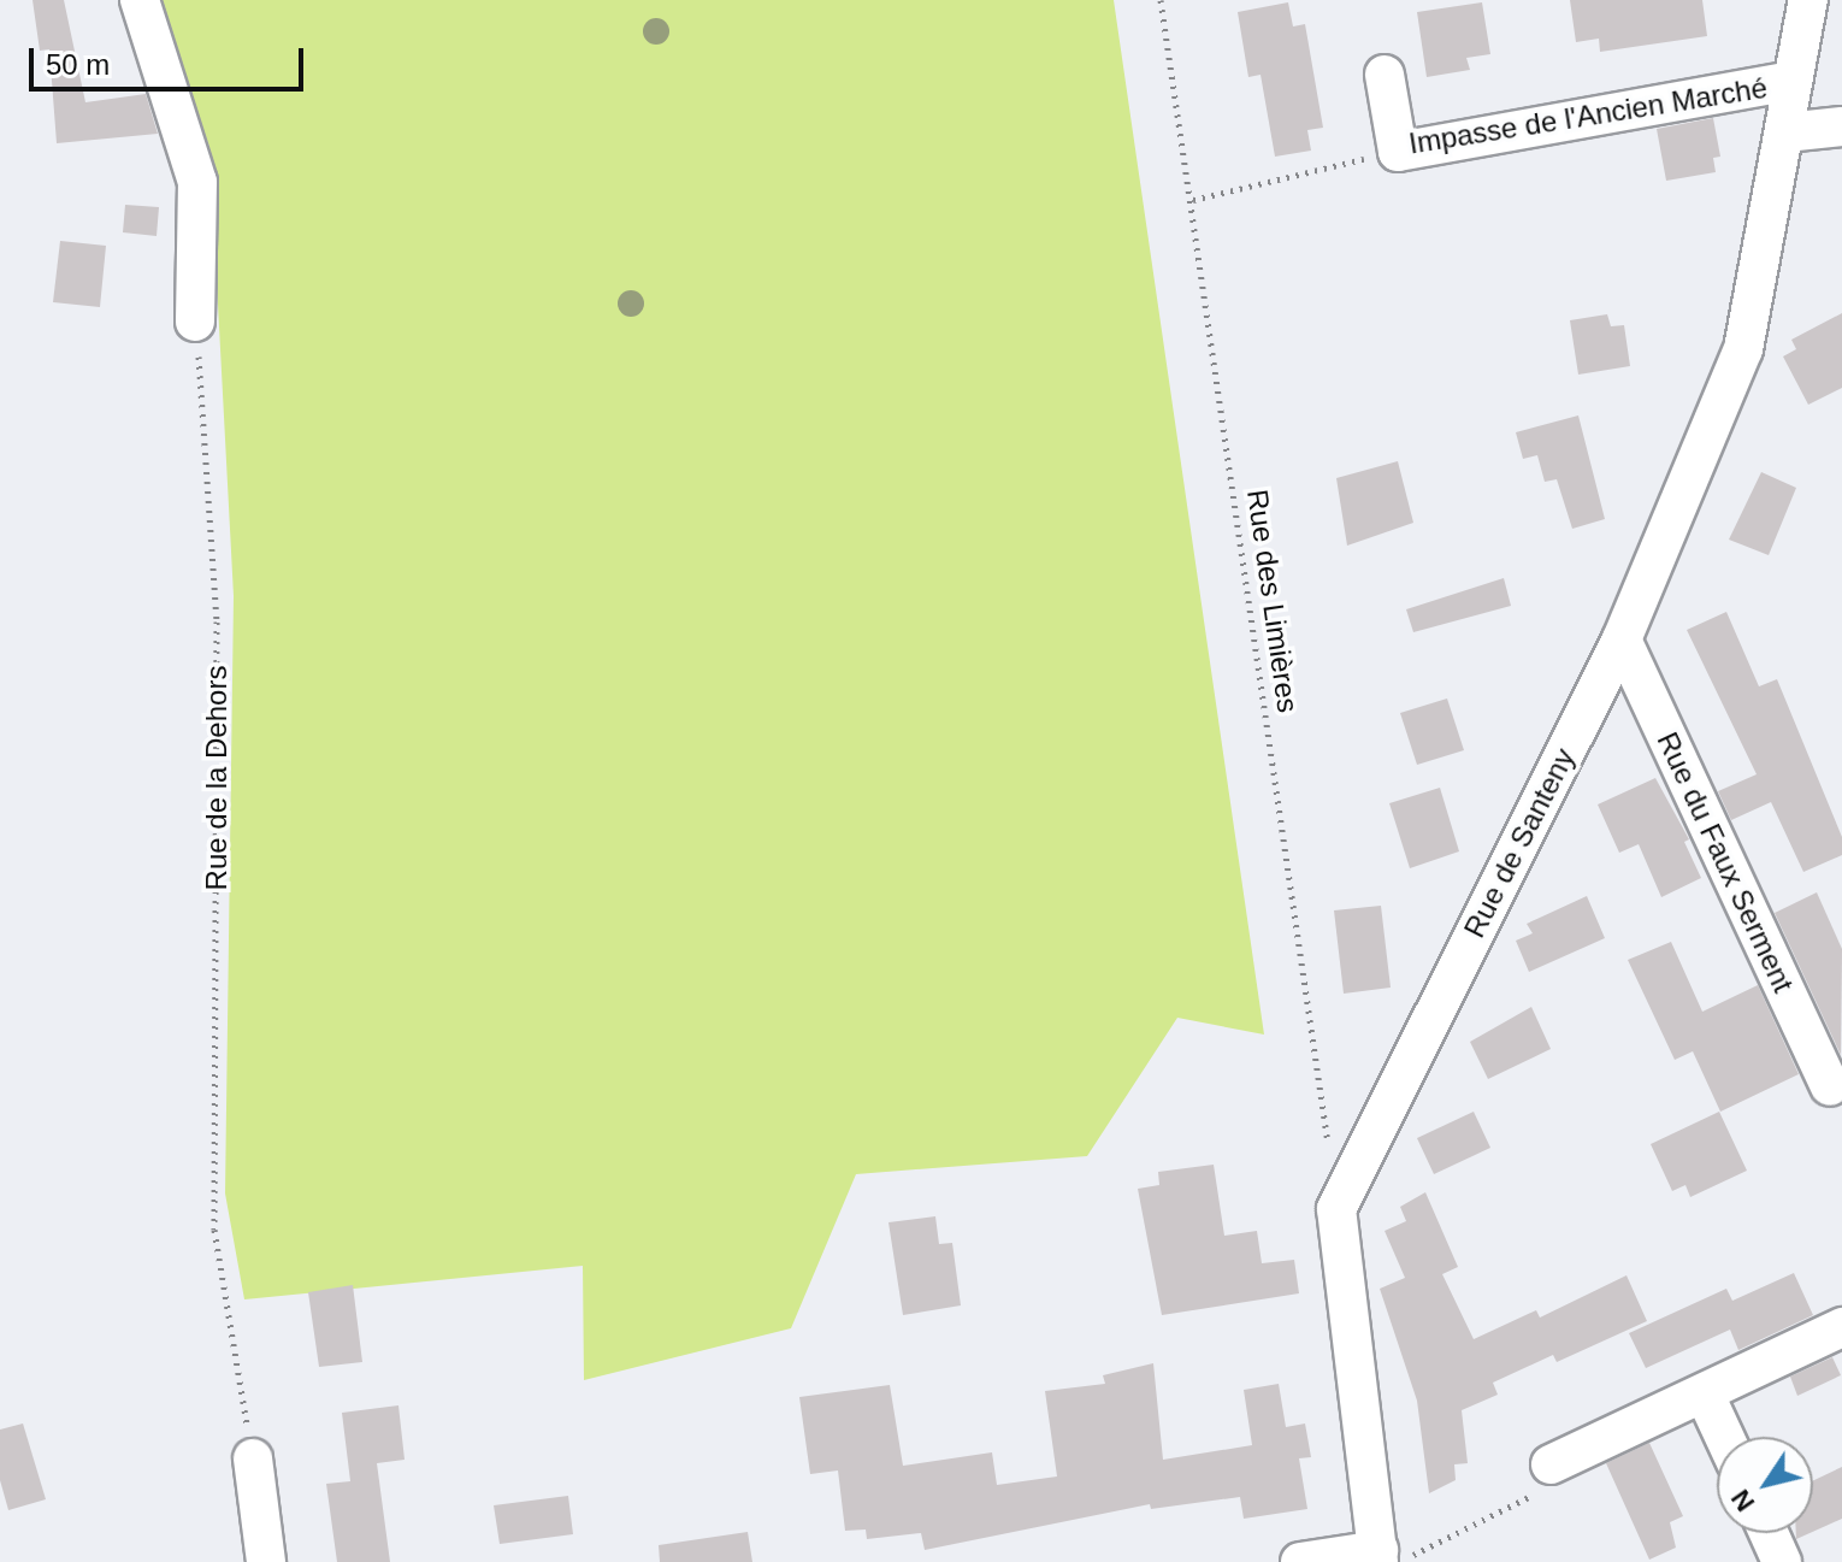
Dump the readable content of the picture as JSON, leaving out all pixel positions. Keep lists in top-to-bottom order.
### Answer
{
  "streets": {
    "street": ["Impasse de l'Ancien Marché", "Rue de Santeny", "Rue du Faux Serment"],
    "path": ["Rue des Limières", "Rue de la Dehors"]
  },
  "crossings": [
    ["Impasse de l'Ancien Marché", "Rue de Santeny"],
    ["Rue de Santeny", "Rue du Faux Serment"]
  ],
  "scale_bar": "50 m",
  "north": "bottom left"
}
